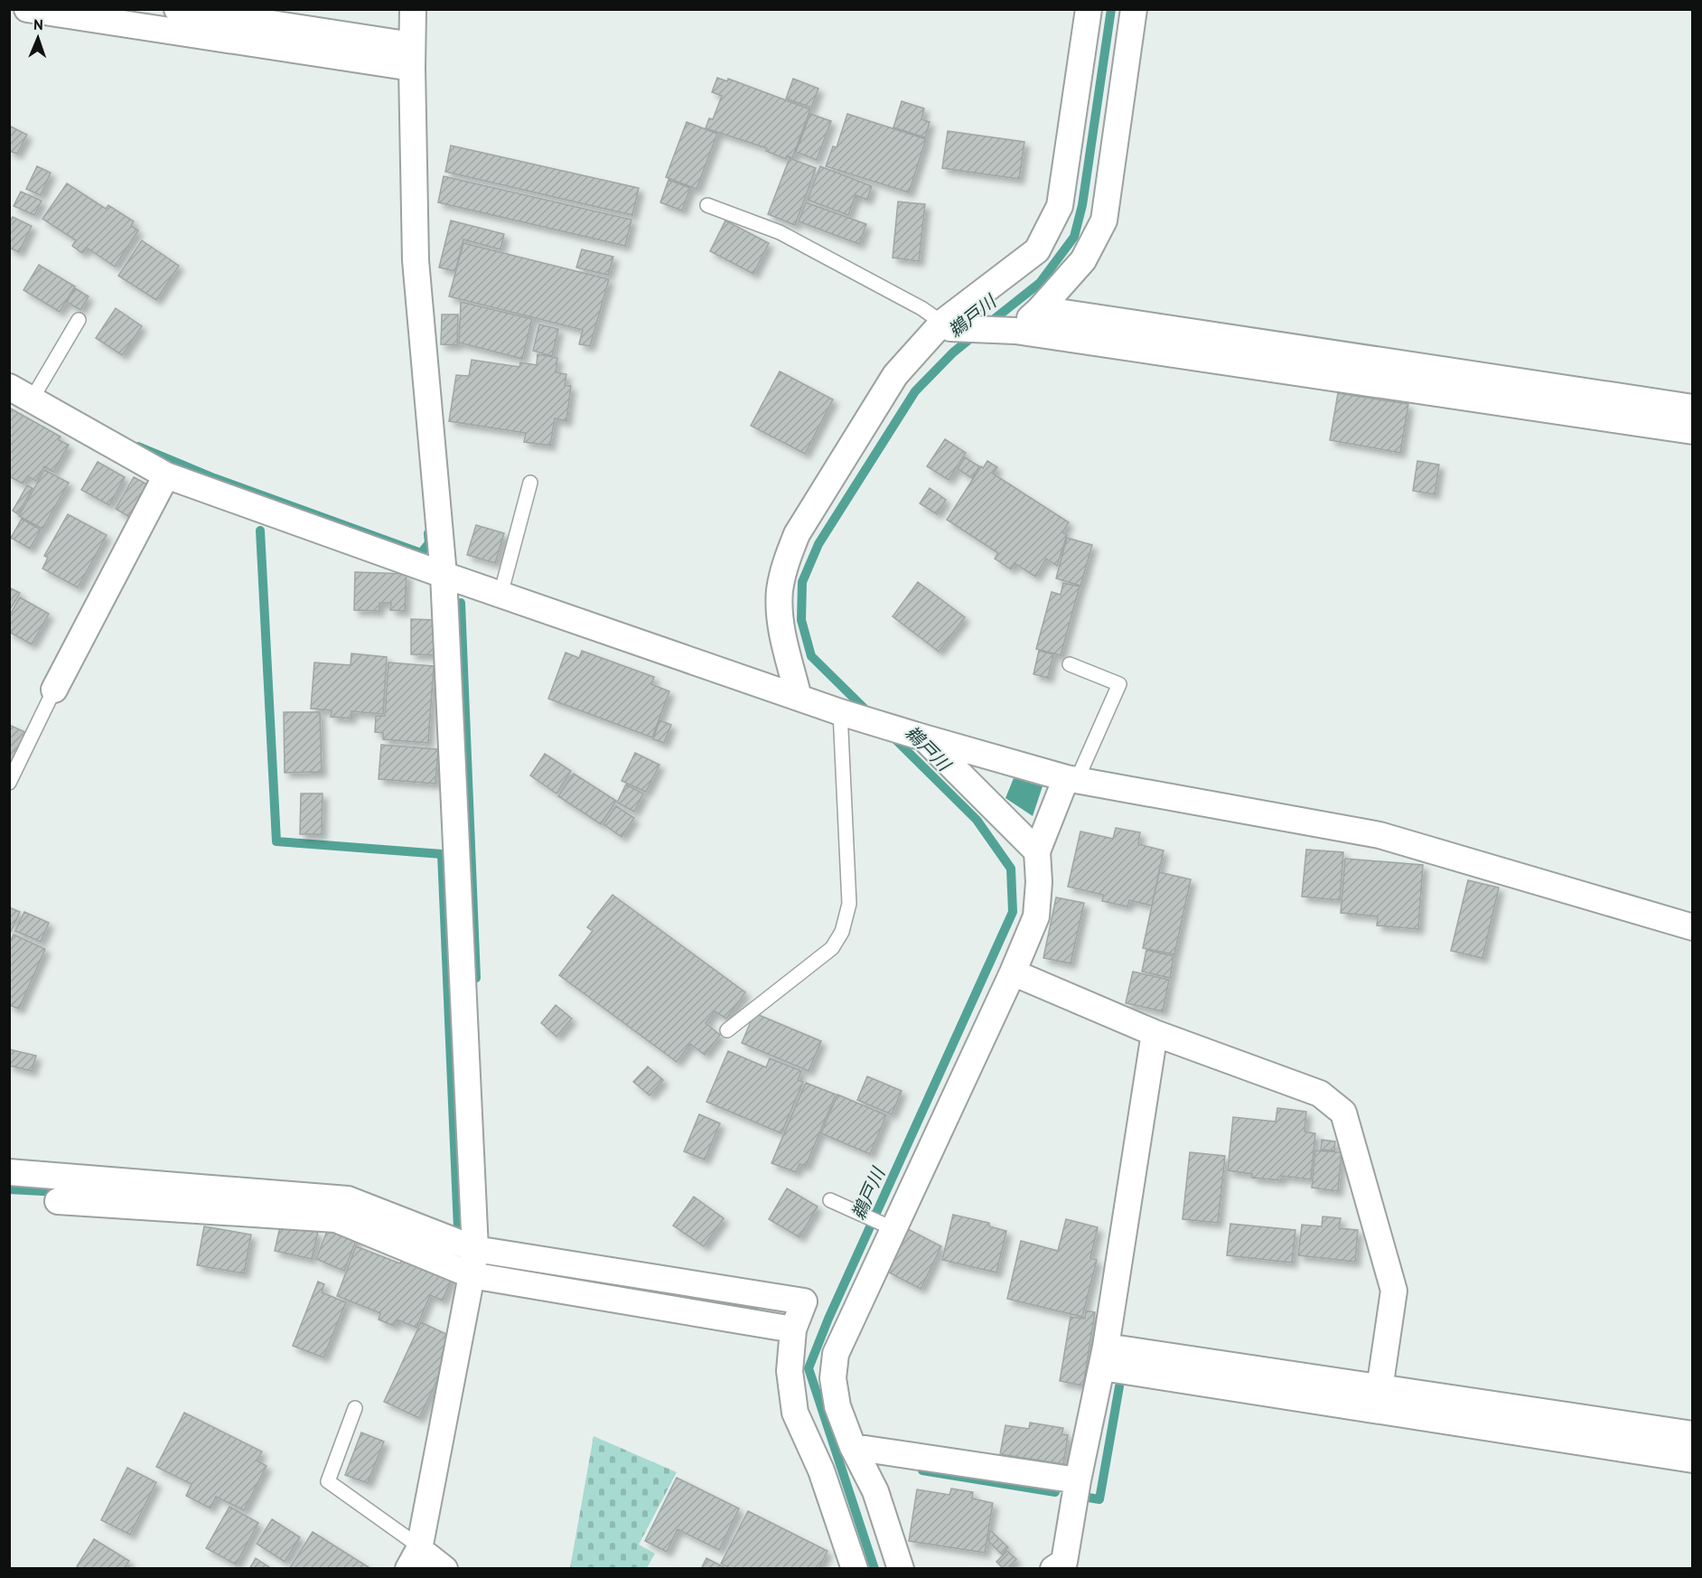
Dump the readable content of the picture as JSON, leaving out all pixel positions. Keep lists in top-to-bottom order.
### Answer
{
  "water": ["鵜戸川"],
  "north": "top"
}
